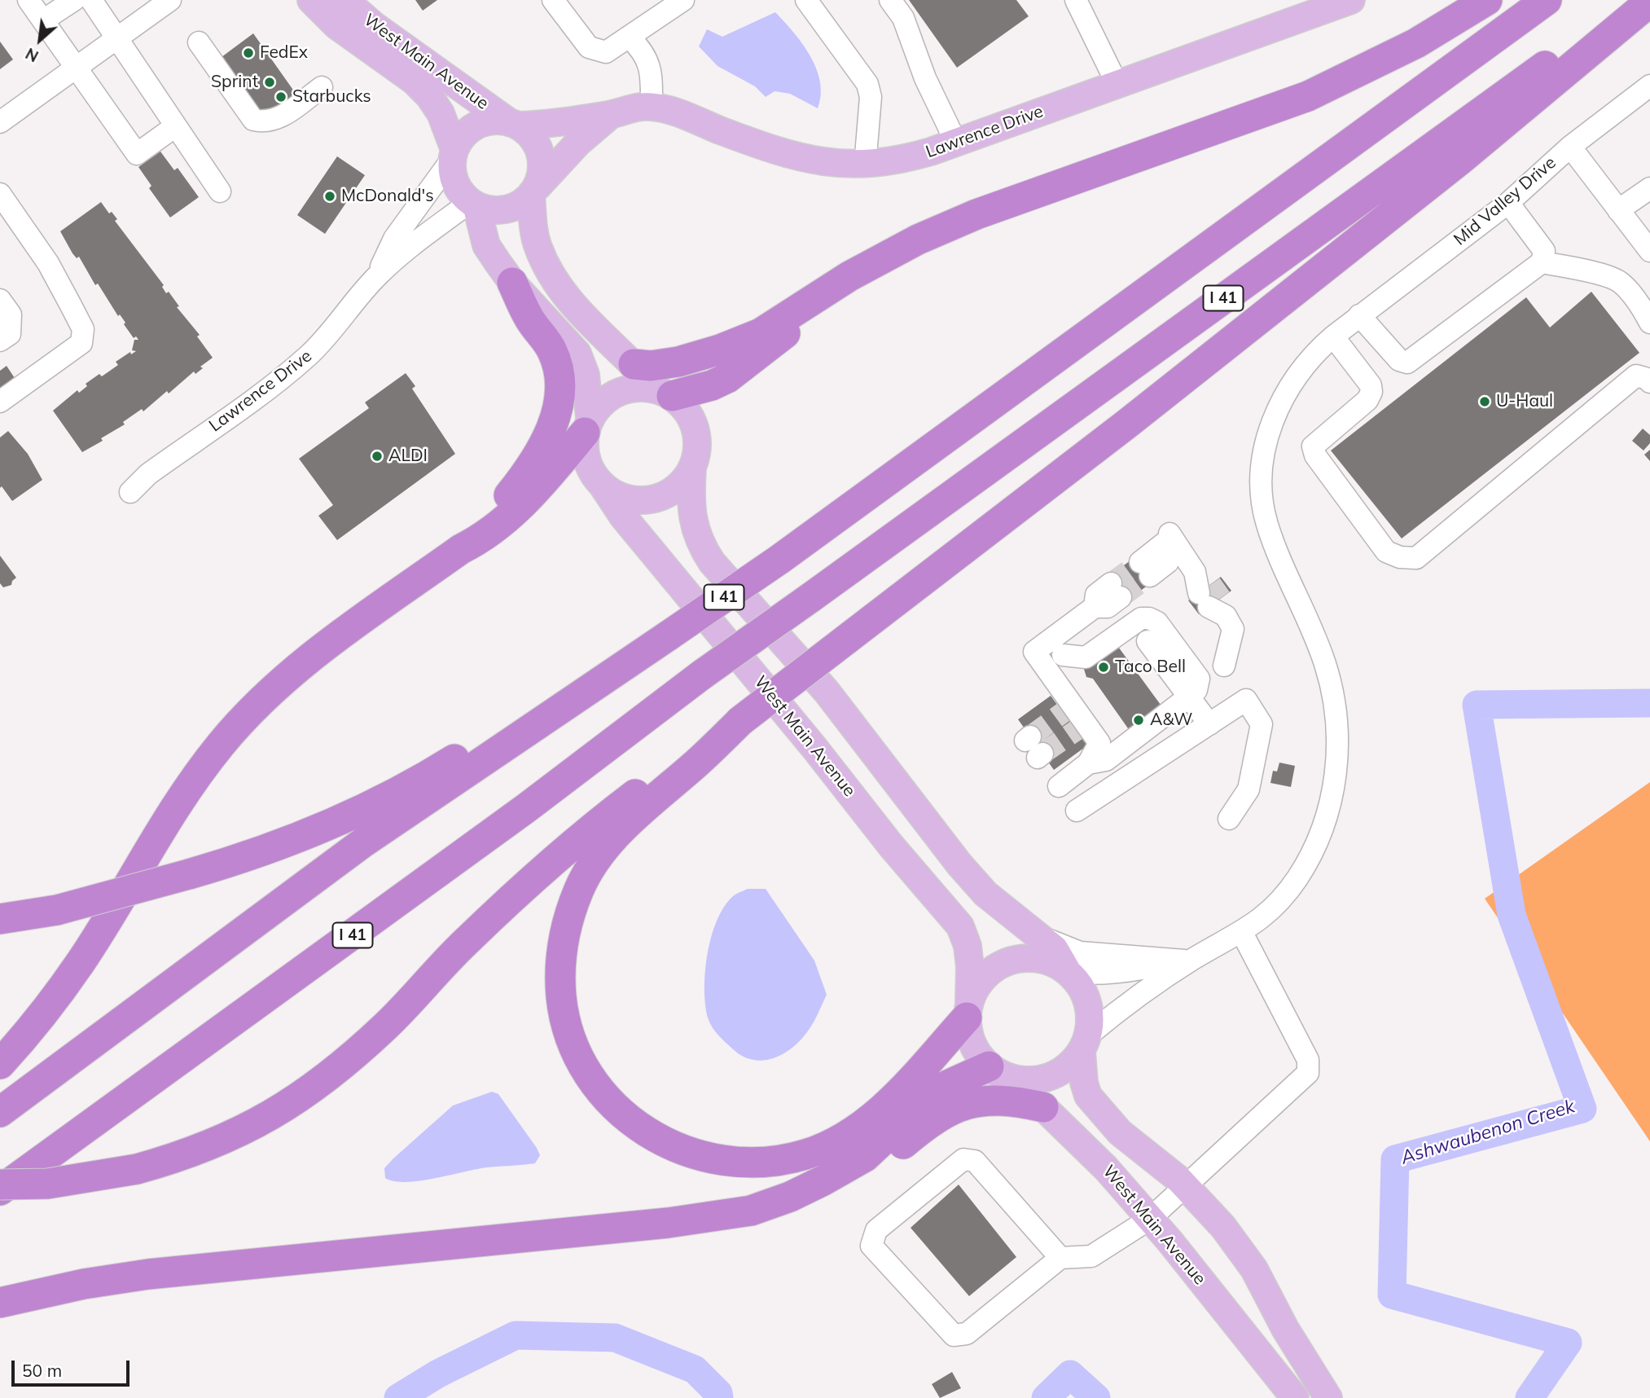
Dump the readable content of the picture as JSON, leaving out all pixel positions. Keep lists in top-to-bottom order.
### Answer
{
  "streets": {
    "highway": ["I 41"],
    "main road": ["West Main Avenue", "Lawrence Drive"],
    "street": ["Mid Valley Drive"]
  },
  "crossings": [
    ["West Main Avenue", "Lawrence Drive"]
  ],
  "water": ["Ashwaubenon Creek"],
  "places": [
    "FedEx",
    "Sprint",
    "Starbucks",
    "McDonald's",
    "U-Haul",
    "ALDI",
    "Taco Bell",
    "A&W"
  ],
  "scale_bar": "50 m",
  "north": "bottom left"
}
